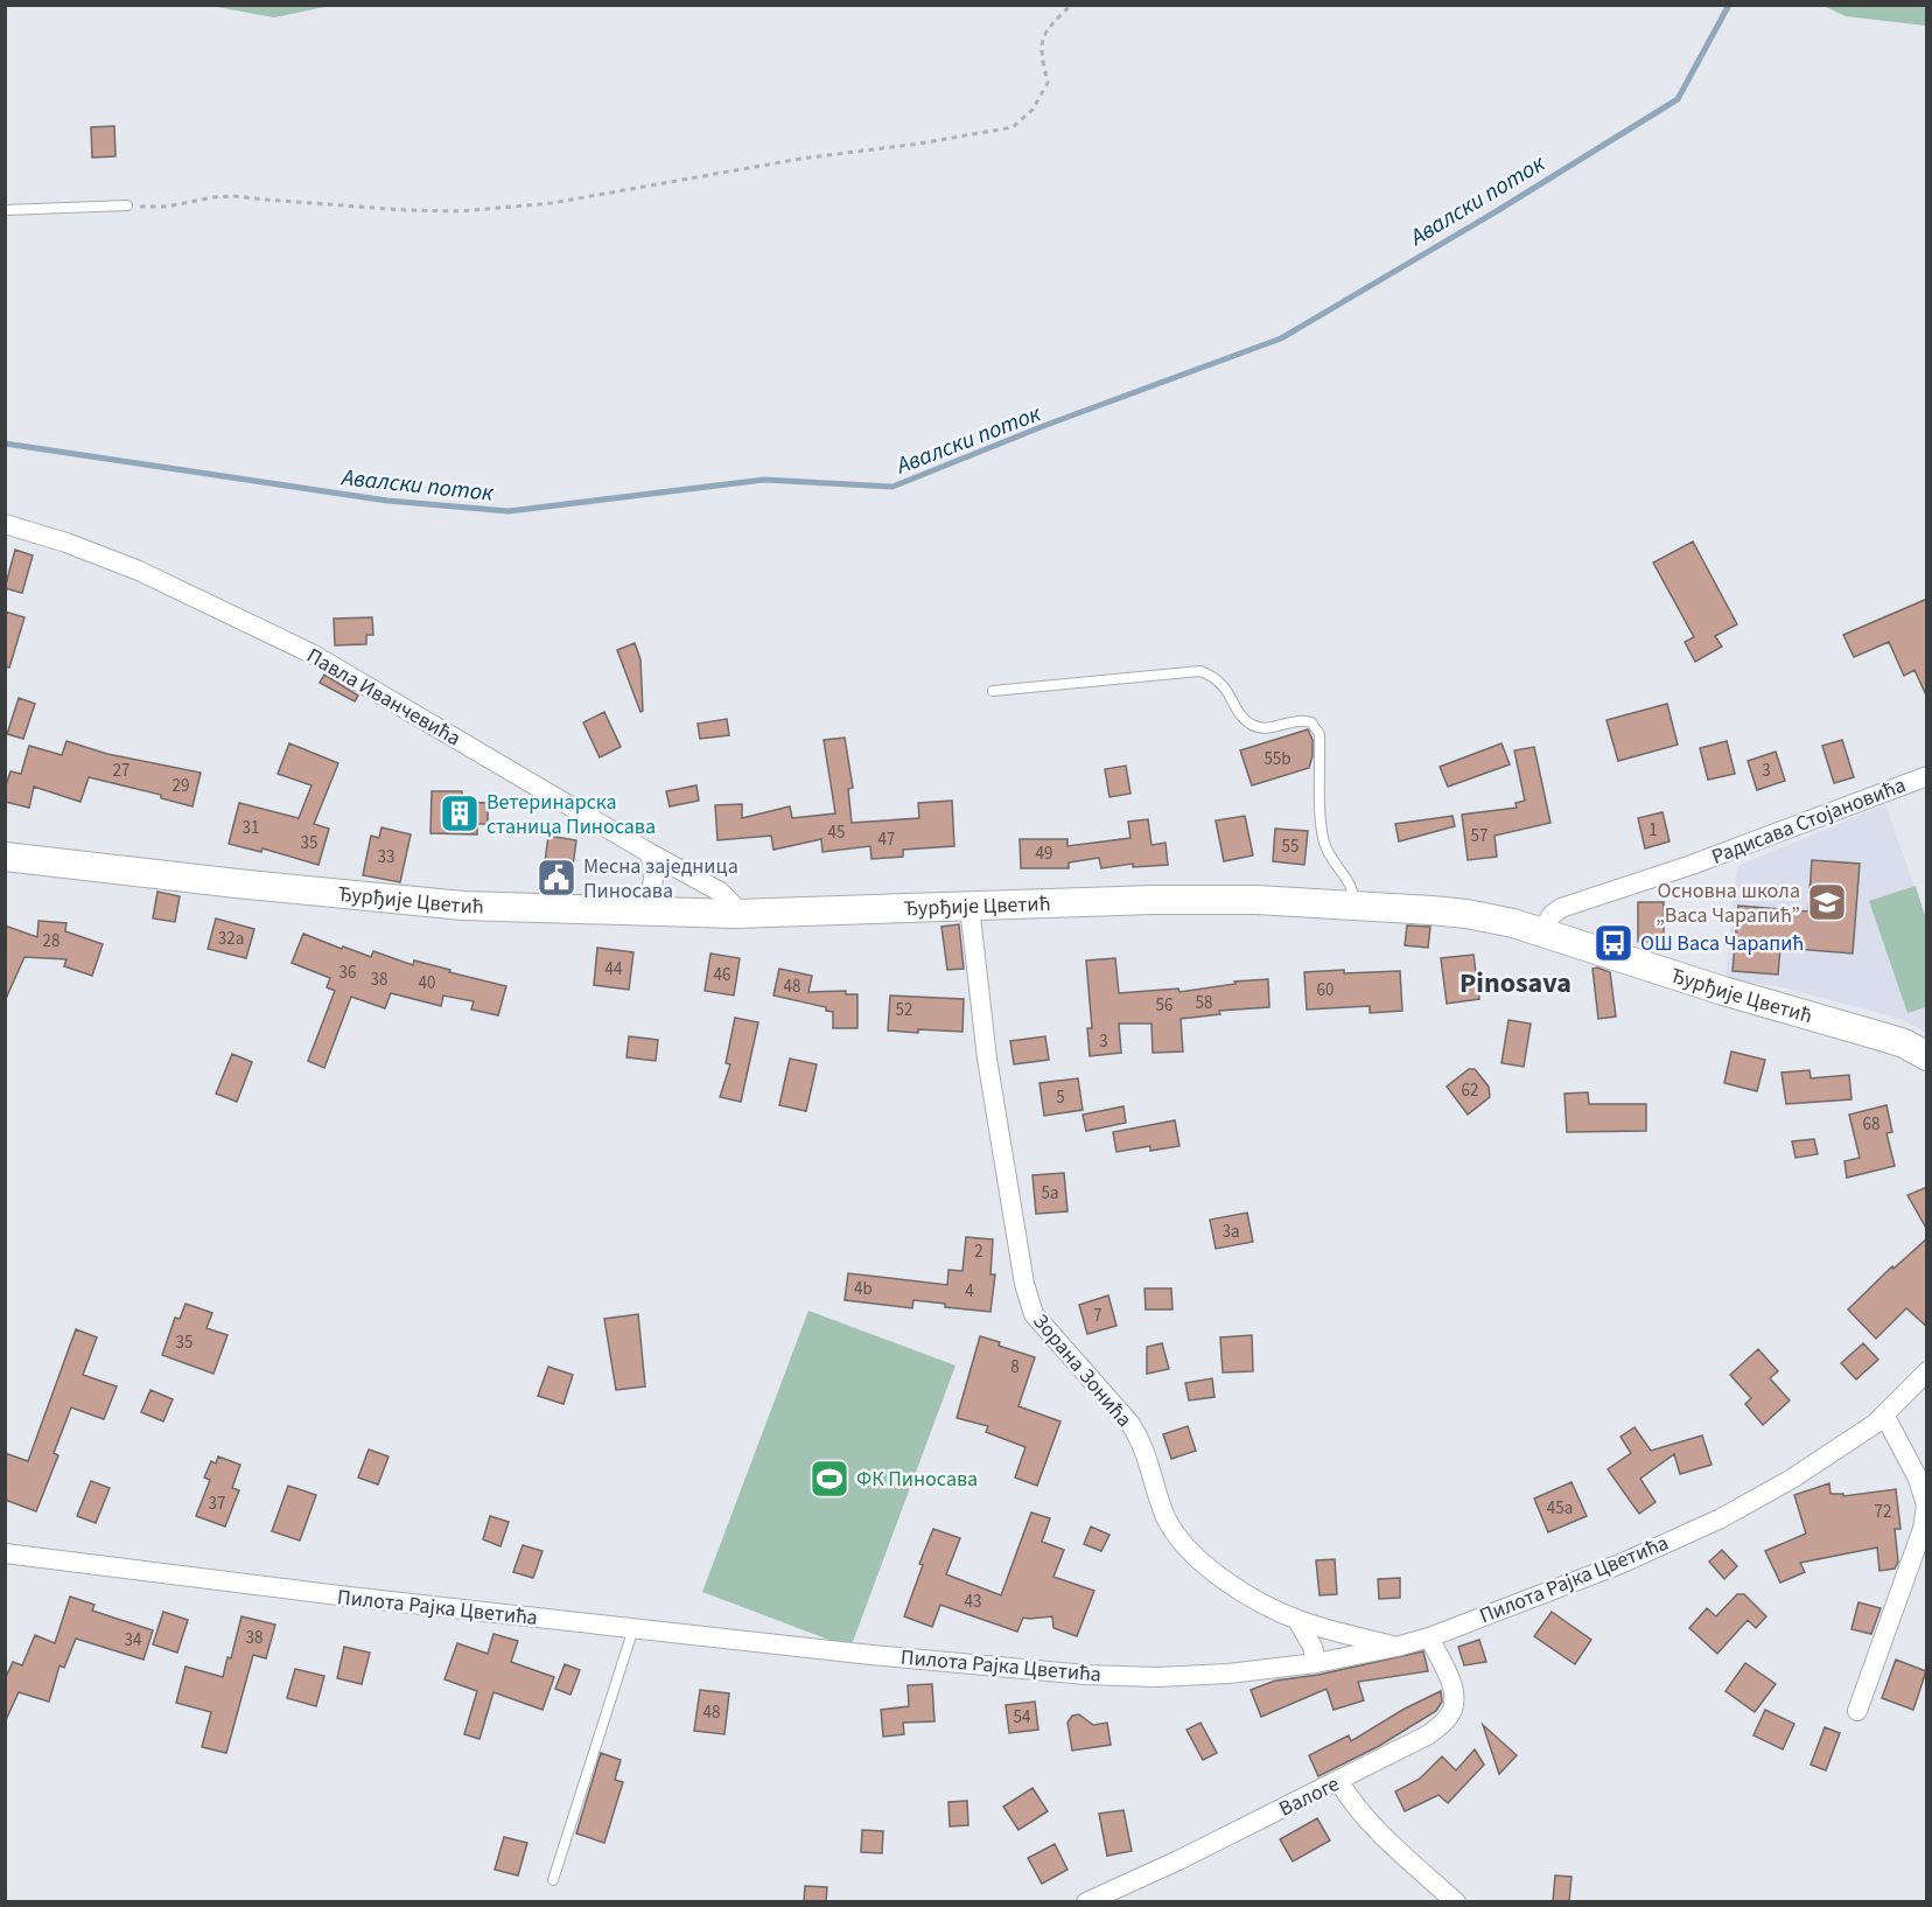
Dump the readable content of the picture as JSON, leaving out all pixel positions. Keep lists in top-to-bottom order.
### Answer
{
  "streets": {
    "street": [
      "Павла Иванчевића",
      "Радисава Стојановића",
      "Ђурђије Цветић",
      "Зорана Зонића",
      "Пилота Рајка Цветића",
      "Валоге"
    ]
  },
  "crossings": [
    ["Павла Иванчевића", "Ђурђије Цветић"],
    ["Радисава Стојановића", "Ђурђије Цветић"],
    ["Ђурђије Цветић", "Зорана Зонића"],
    ["Зорана Зонића", "Пилота Рајка Цветића"],
    ["Пилота Рајка Цветића", "Валоге"]
  ],
  "districts": ["Pinosava"],
  "water": ["Авалски поток"],
  "places": {
    "building": ["Ветеринарска станица Пиносава"],
    "public building": ["Месна заједница Пиносава"],
    "school or university": ["Основна школа „Васа Чарапић”"],
    "bus stop": ["ОШ Васа Чарапић"],
    "sports": ["ФК Пиносава"]
  },
  "house_numbers": [
    "55b",
    "27",
    "3",
    "29",
    "31",
    "1",
    "45",
    "57",
    "47",
    "35",
    "55",
    "49",
    "33",
    "32a",
    "28",
    "44",
    "36",
    "46",
    "38",
    "40",
    "48",
    "60",
    "58",
    "56",
    "52",
    "3",
    "62",
    "5",
    "68",
    "5a",
    "3a",
    "2",
    "4b",
    "4",
    "7",
    "35",
    "8",
    "37",
    "45a",
    "72",
    "43",
    "38",
    "34",
    "48",
    "54"
  ]
}
